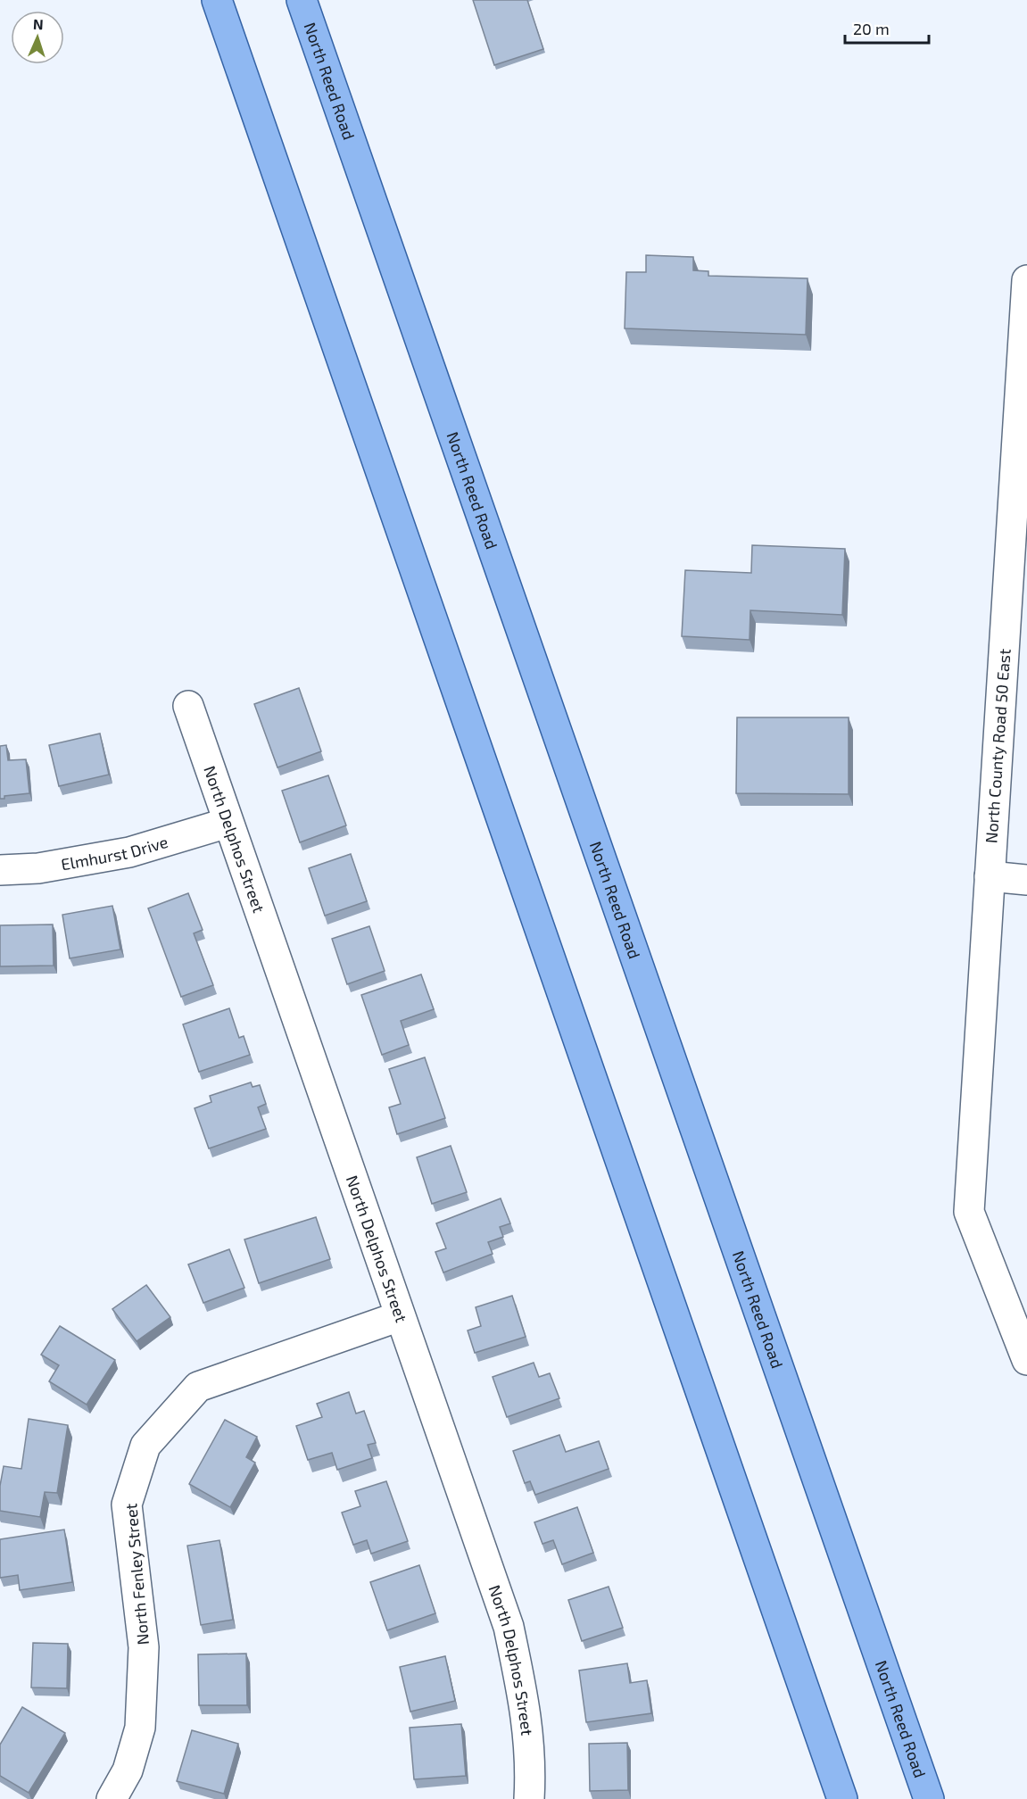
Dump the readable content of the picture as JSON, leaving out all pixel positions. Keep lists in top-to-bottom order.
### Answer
{
  "streets": {
    "main road": ["North Reed Road"],
    "street": [
      "North County Road 50 East",
      "North Delphos Street",
      "Elmhurst Drive",
      "North Fenley Street"
    ]
  },
  "crossings": [
    ["North Delphos Street", "Elmhurst Drive"],
    ["North Delphos Street", "North Fenley Street"]
  ],
  "scale_bar": "20 m",
  "north": "top"
}
